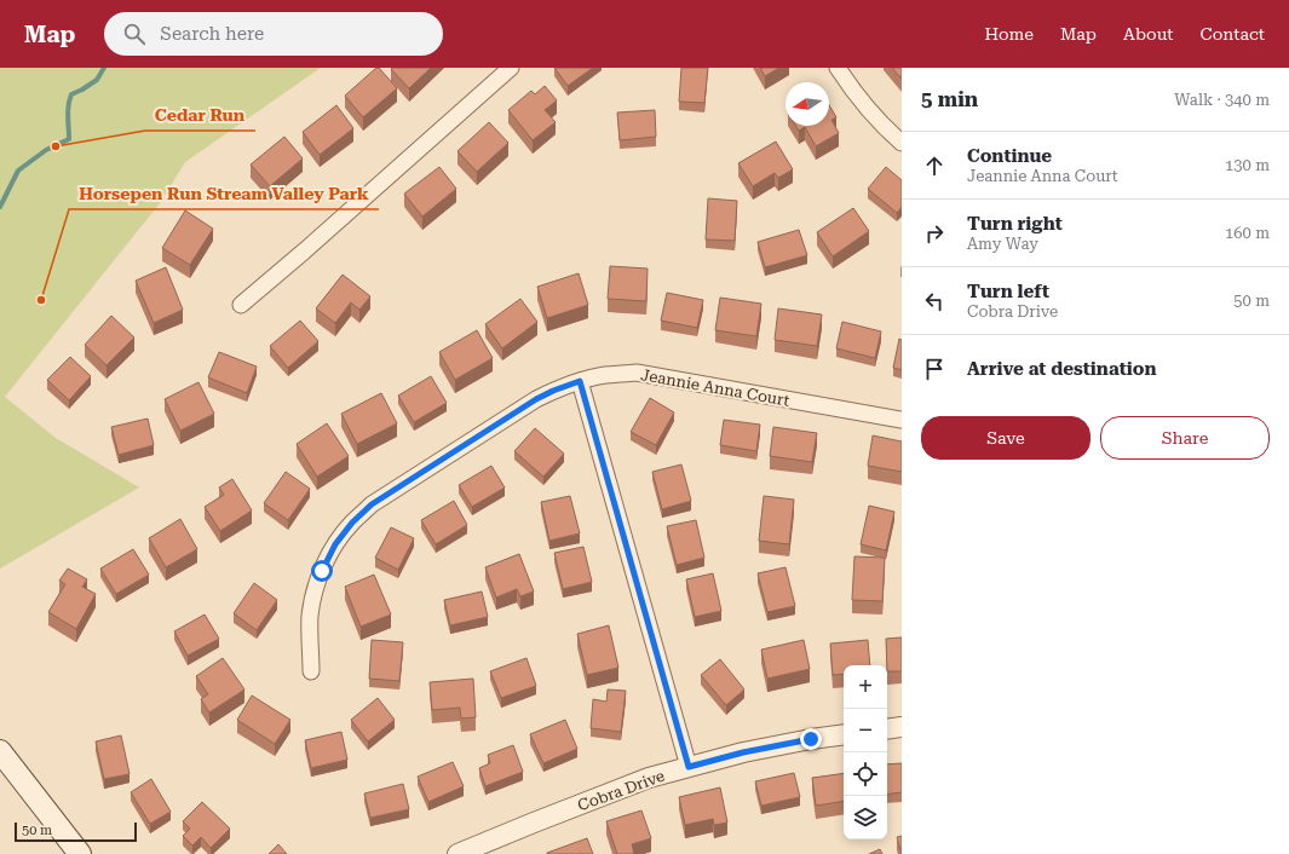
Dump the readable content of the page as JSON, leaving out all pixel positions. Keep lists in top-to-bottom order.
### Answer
{
  "streets": {
    "street": ["Jeannie Anna Court", "Cobra Drive"]
  },
  "places": ["Cedar Run", "Horsepen Run Stream Valley Park"],
  "scale_bar": "50 m",
  "north": "left",
  "page": {
    "header": "Map",
    "search": "Search here",
    "nav": [
      "Home",
      "Map",
      "About",
      "Contact"
    ],
    "heading": ["5 min", "Walk · 340 m"],
    "list": [
      ["Continue", "Jeannie Anna Court", "130 m"],
      ["Turn right", "Amy Way", "160 m"],
      ["Turn left", "Cobra Drive", "50 m"],
      "Arrive at destination"
    ],
    "buttons": ["Save", "Share"],
    "map_buttons": ["+", "−"],
    "scale": "50 m"
  }
}
